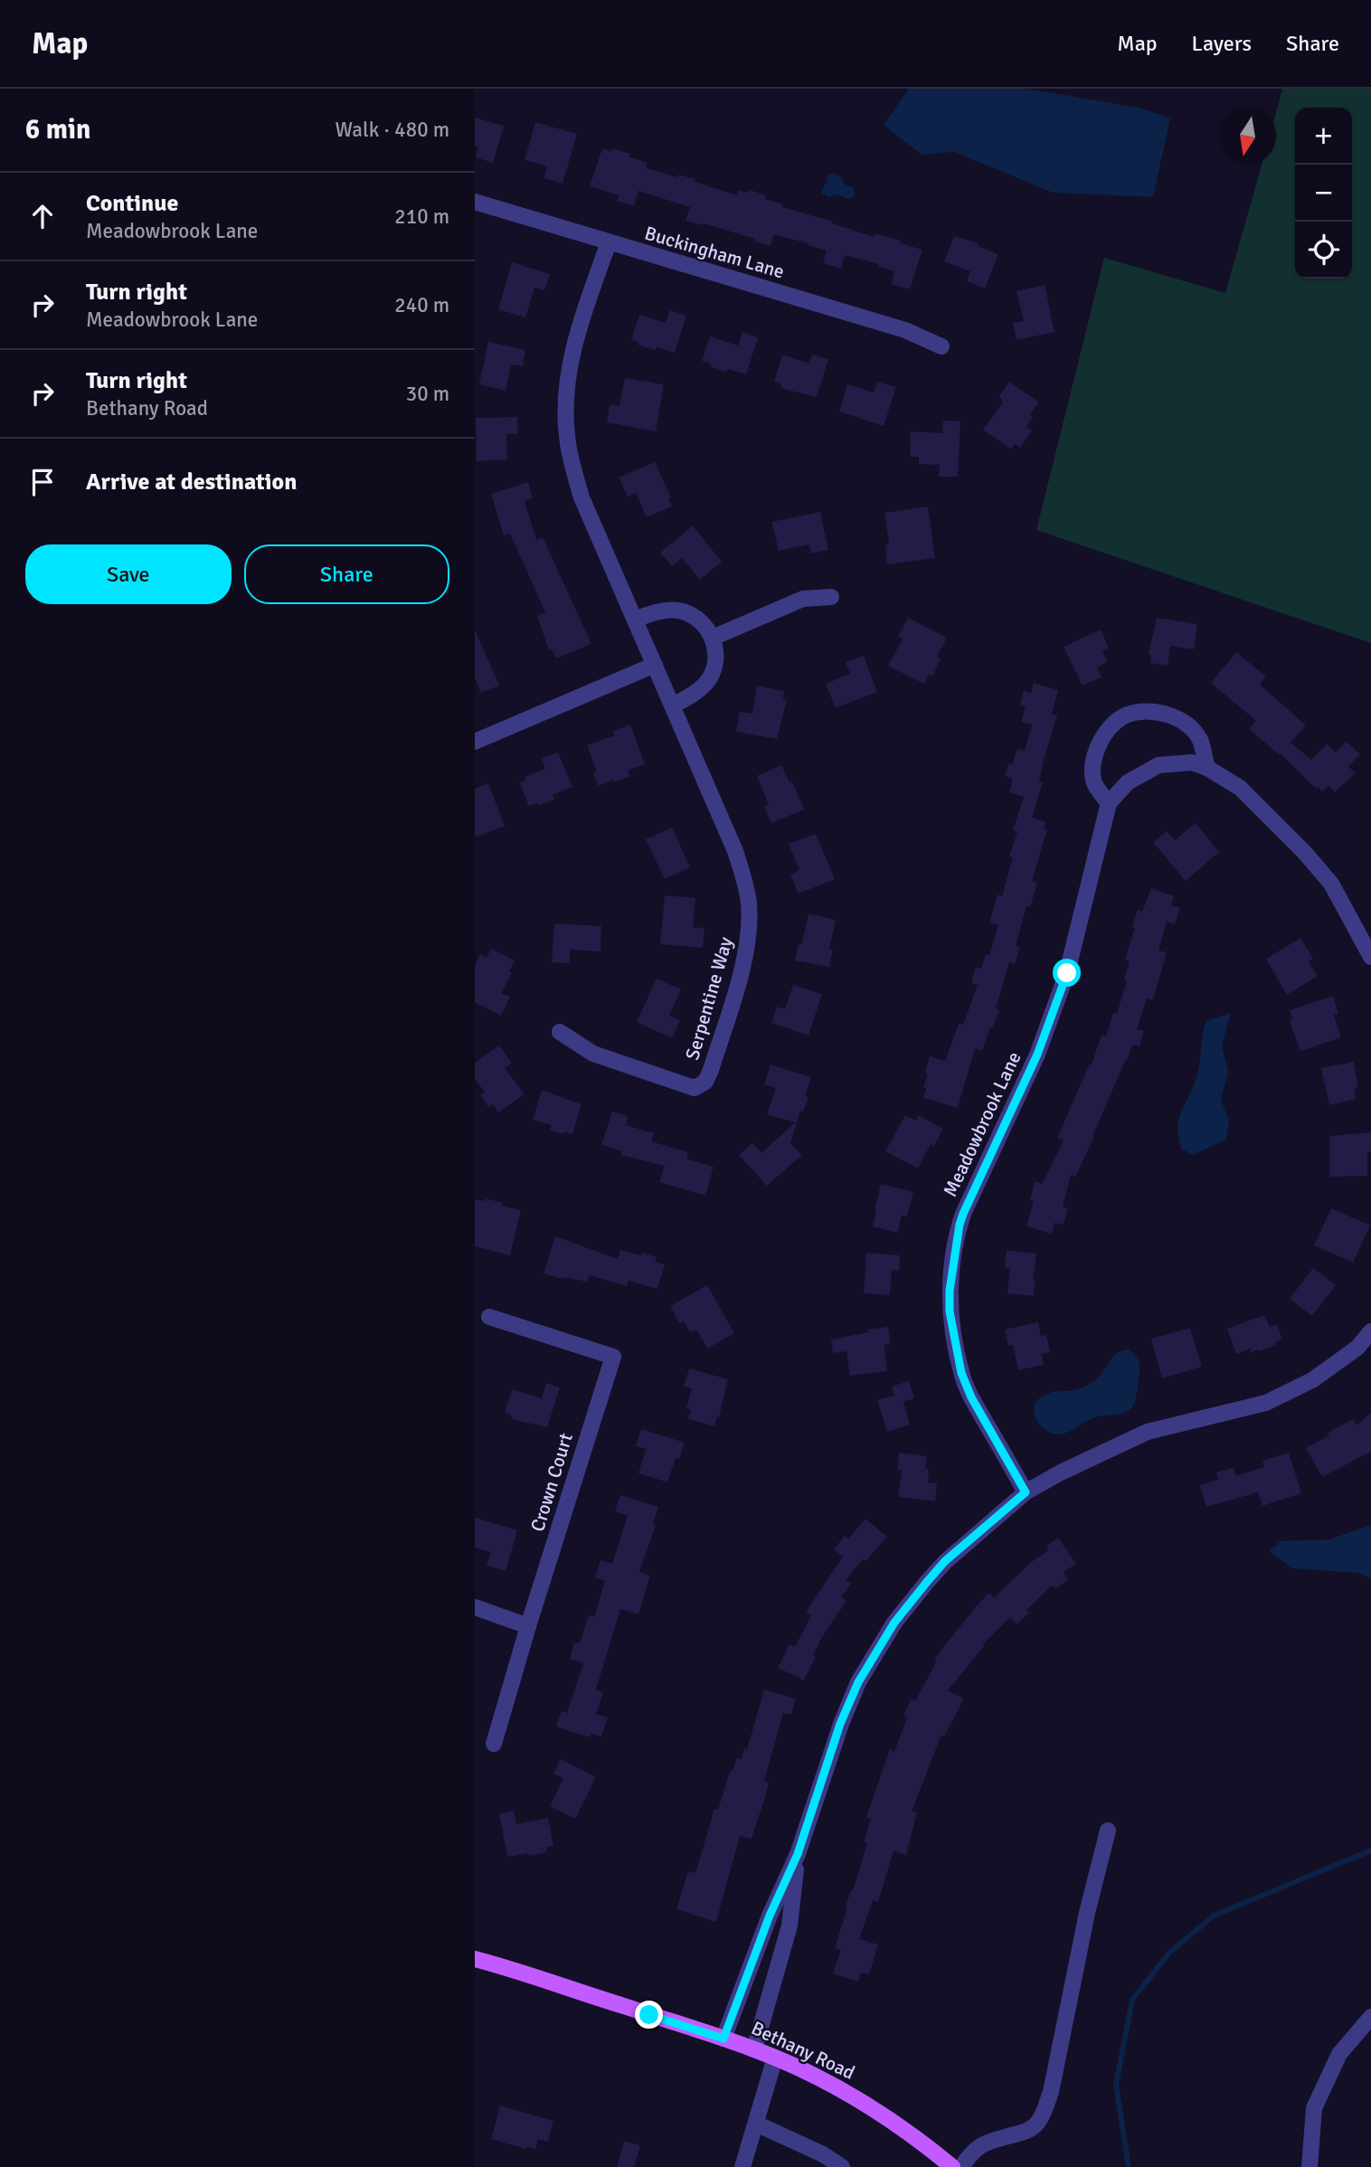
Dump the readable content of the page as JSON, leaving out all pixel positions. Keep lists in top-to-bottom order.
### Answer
{
  "streets": {
    "main road": ["Bethany Road"],
    "street": [
      "Buckingham Lane",
      "Serpentine Way",
      "Meadowbrook Lane",
      "Crown Court"
    ]
  },
  "crossings": [
    ["Buckingham Lane", "Serpentine Way"]
  ],
  "north": "bottom",
  "page": {
    "header": "Map",
    "nav": ["Map", "Layers", "Share"],
    "heading": ["6 min", "Walk · 480 m"],
    "map_buttons": ["+", "−"],
    "list": [
      ["Continue", "Meadowbrook Lane", "210 m"],
      ["Turn right", "Meadowbrook Lane", "240 m"],
      ["Turn right", "Bethany Road", "30 m"],
      "Arrive at destination"
    ],
    "buttons": ["Save", "Share"]
  }
}
